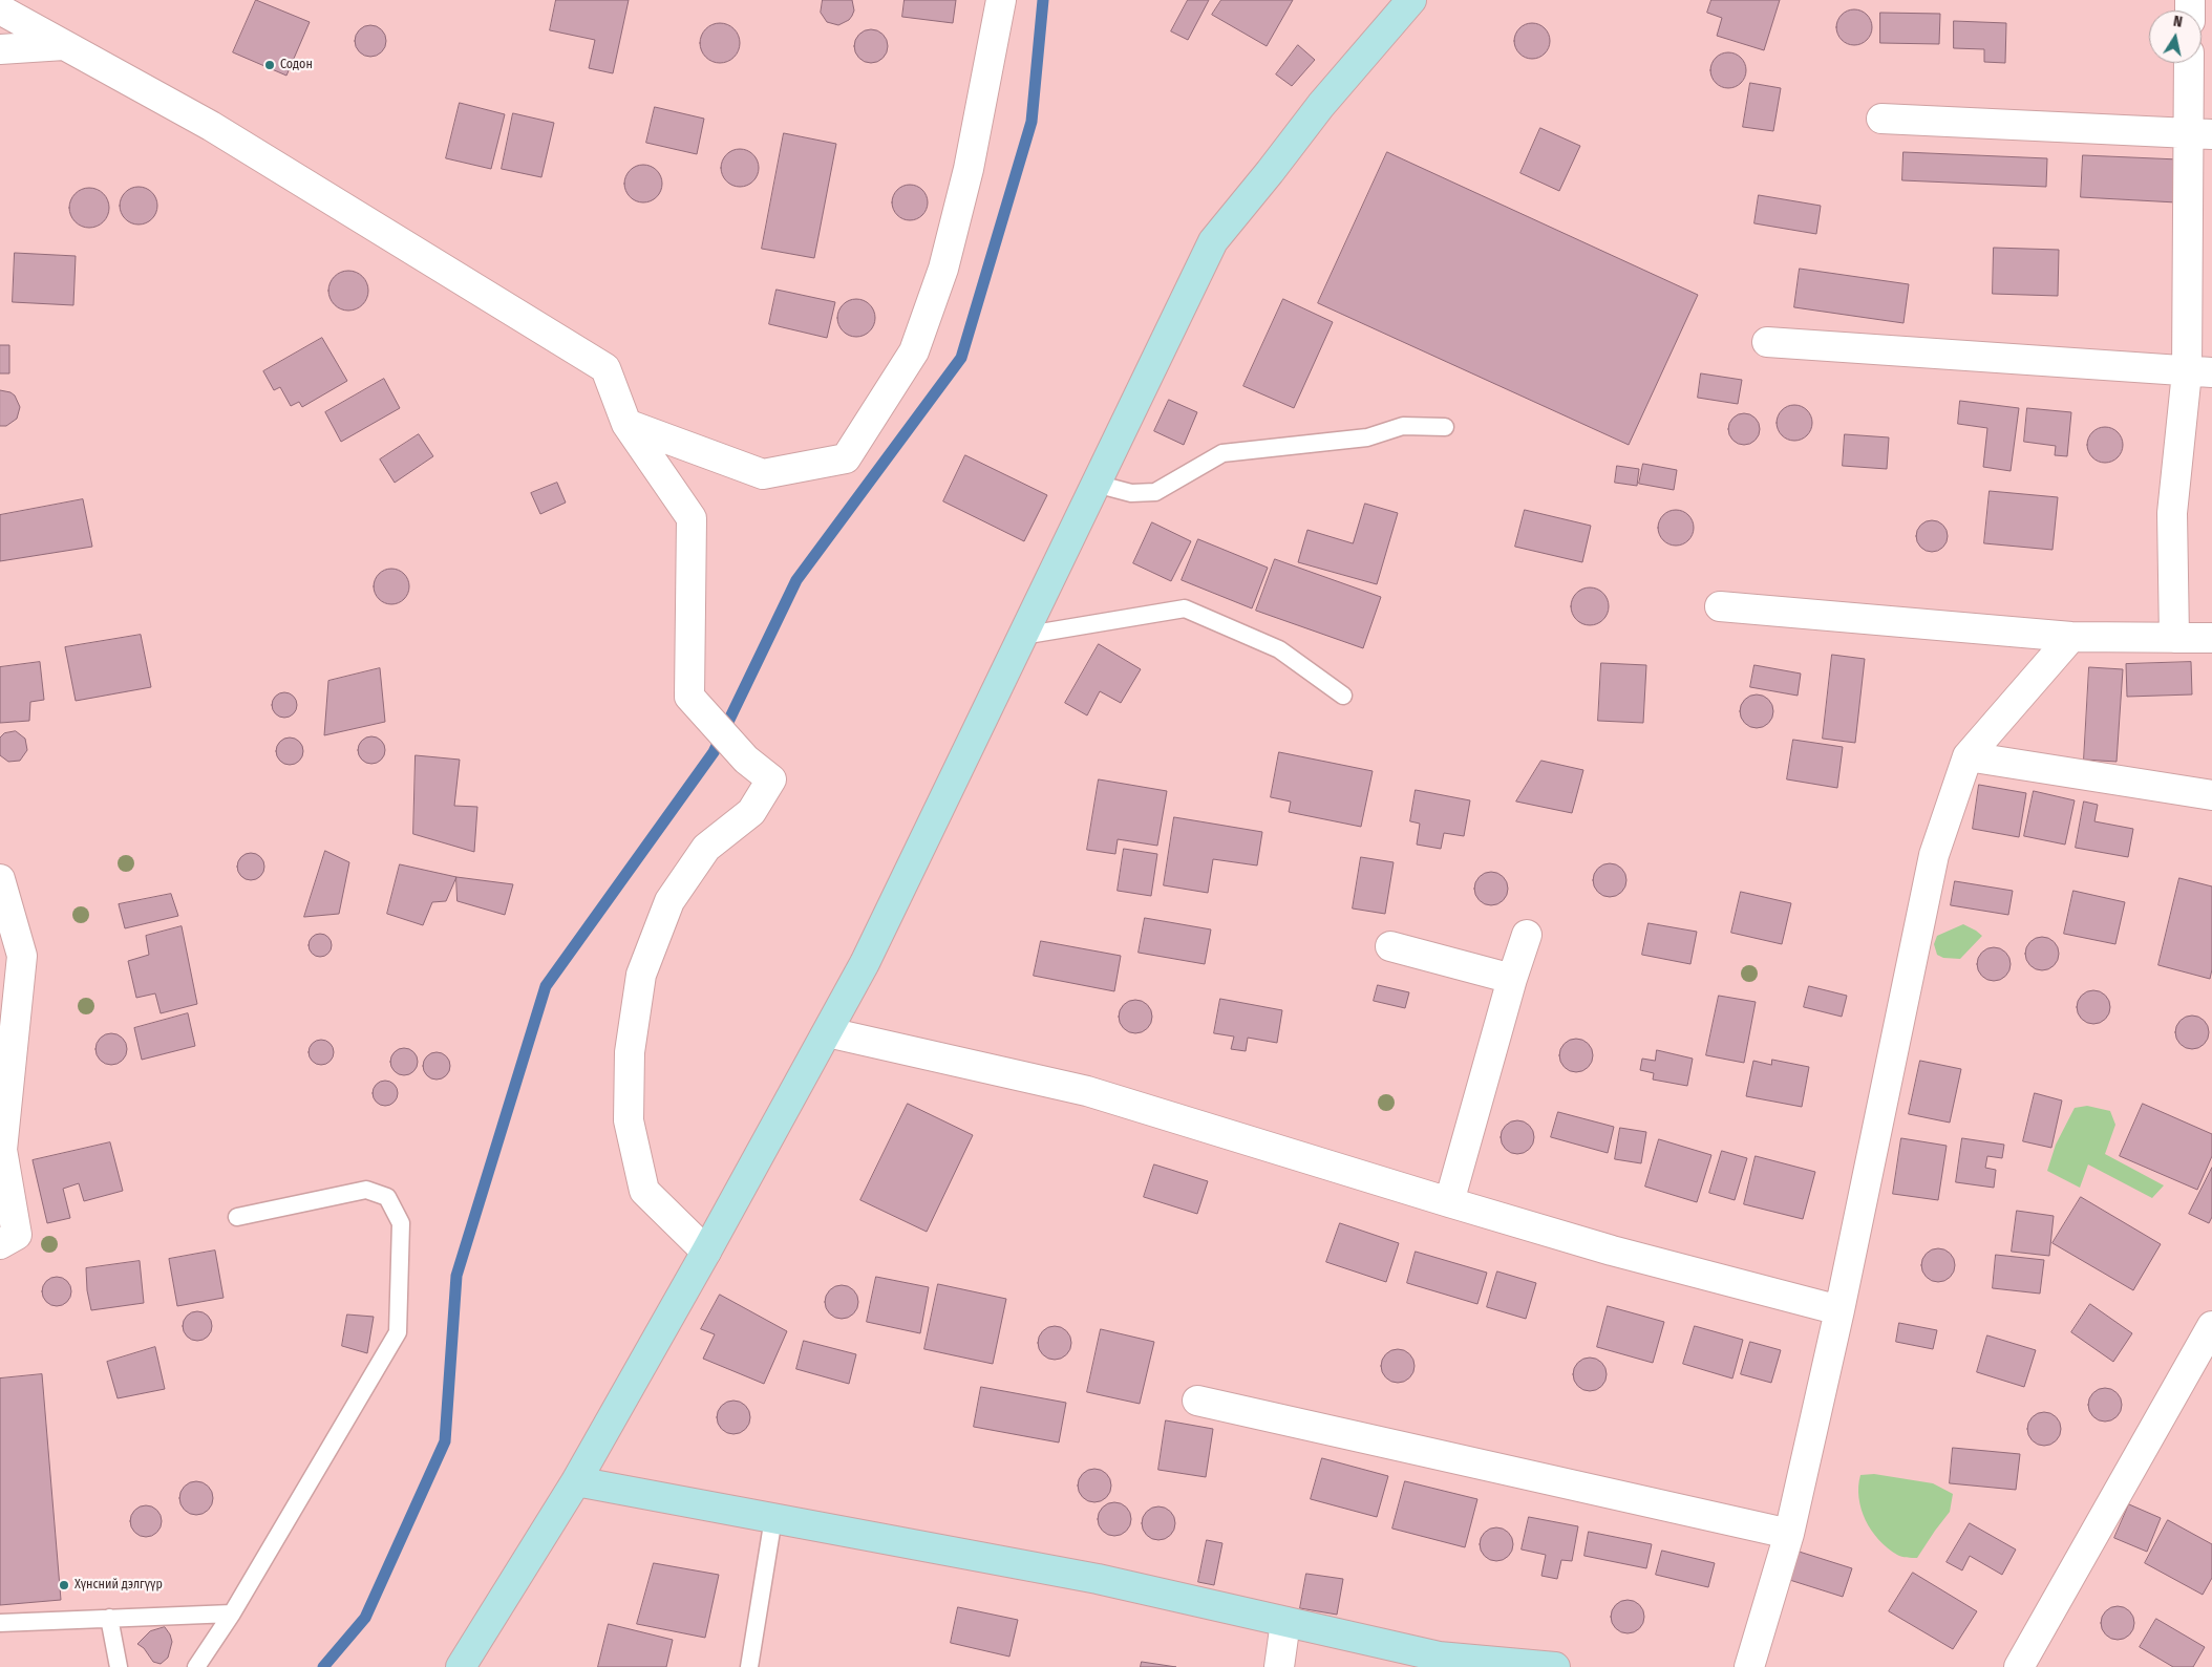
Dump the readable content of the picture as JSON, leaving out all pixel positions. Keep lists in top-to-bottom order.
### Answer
{
  "places": ["Содон", "Хүнсний дэлгүүр"],
  "north": "top"
}
